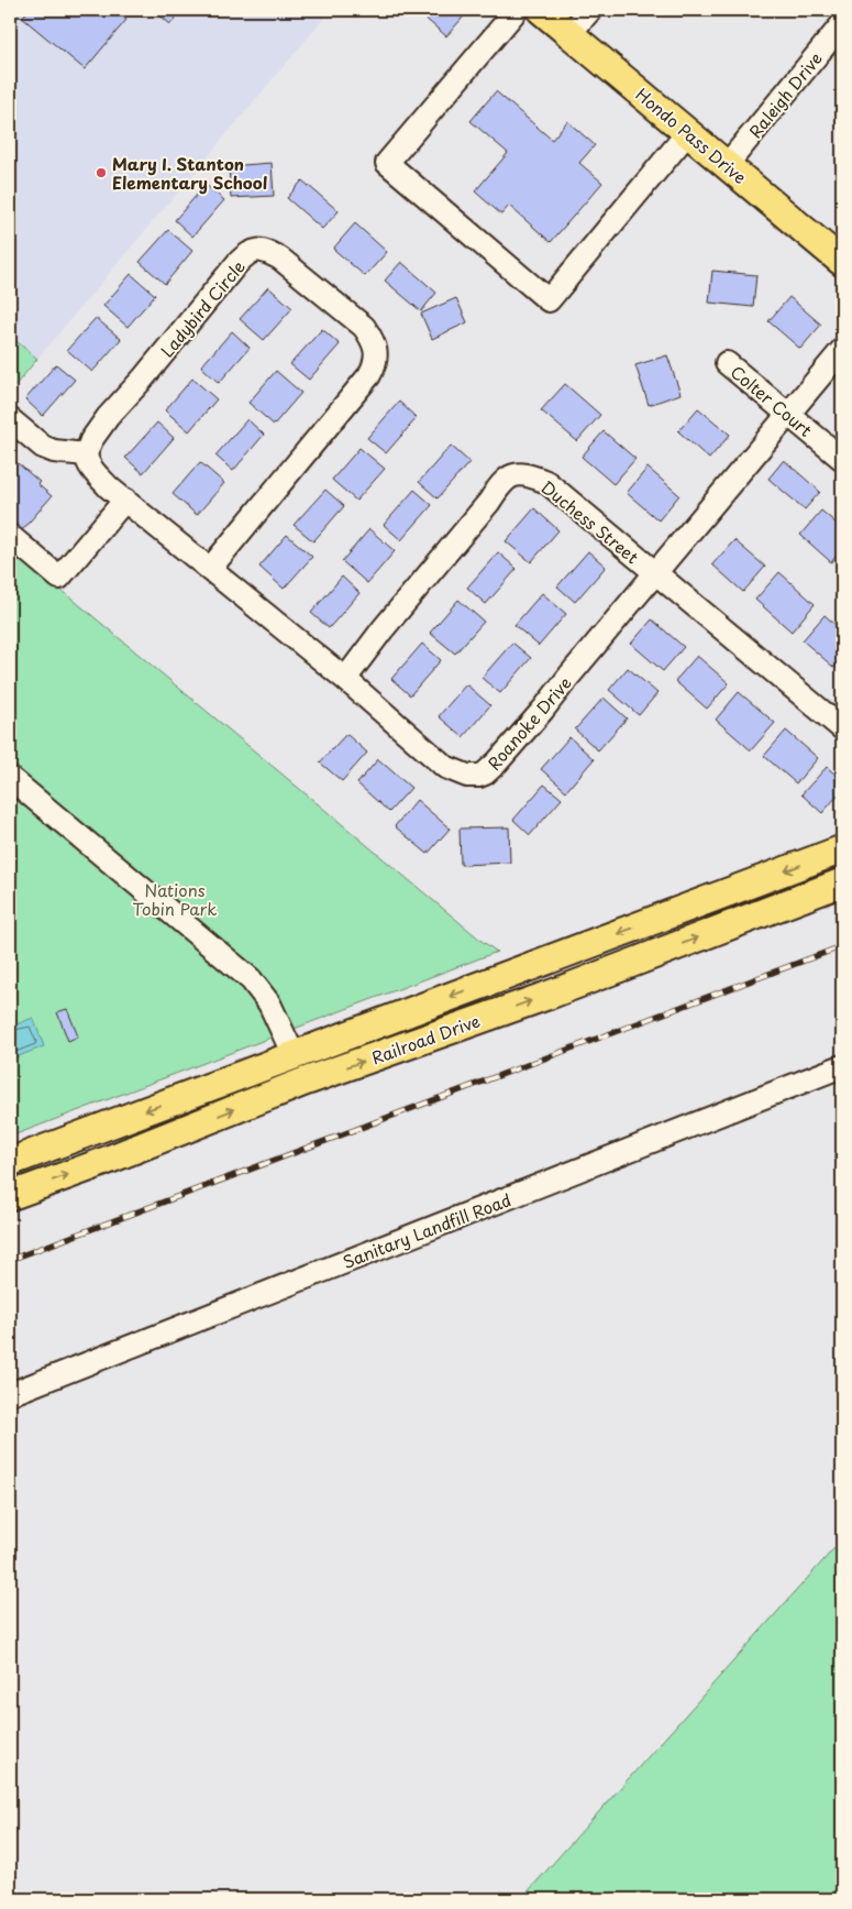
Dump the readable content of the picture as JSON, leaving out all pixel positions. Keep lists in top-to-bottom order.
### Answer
{
  "streets": {
    "main road": ["Hondo Pass Drive", "Railroad Drive"],
    "street": [
      "Raleigh Drive",
      "Ladybird Circle",
      "Colter Court",
      "Duchess Street",
      "Roanoke Drive",
      "Sanitary Landfill Road"
    ]
  },
  "crossings": [
    ["Raleigh Drive", "Hondo Pass Drive"],
    ["Ladybird Circle", "Roanoke Drive"],
    ["Colter Court", "Roanoke Drive"],
    ["Duchess Street", "Roanoke Drive"]
  ],
  "parks": ["Nations Tobin Park"],
  "places": ["Mary I. Stanton Elementary School"]
}
